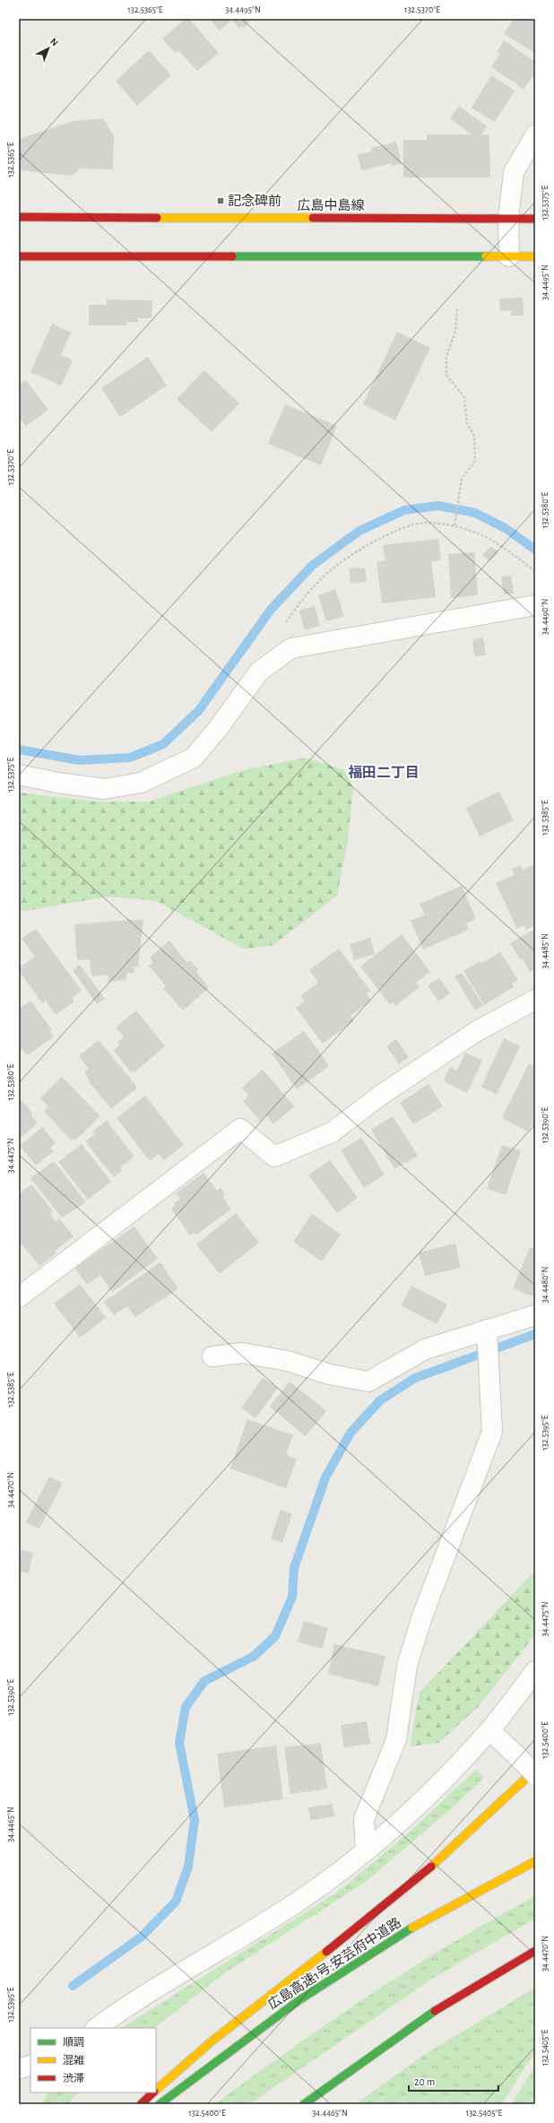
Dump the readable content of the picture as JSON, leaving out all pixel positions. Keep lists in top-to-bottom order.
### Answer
{
  "streets": {
    "main road": ["広島中島線", "広島高速1号;安芸府中道路"]
  },
  "districts": ["福田二丁目"],
  "places": {
    "transit": ["記念碑前"]
  },
  "legend": ["順調", "混雑", "渋滞"],
  "scale_bar": "20 m",
  "north": "top right",
  "coordinates": [
    "132.5365°E",
    "34.4495°N",
    "132.5370°E",
    "132.5375°E",
    "132.5380°E",
    "34.4490°N",
    "132.5385°E",
    "34.4485°N",
    "132.5390°E",
    "34.4475°N",
    "34.4480°N",
    "132.5395°E",
    "34.4470°N",
    "132.5400°E",
    "34.4465°N",
    "132.5405°E"
  ]
}
